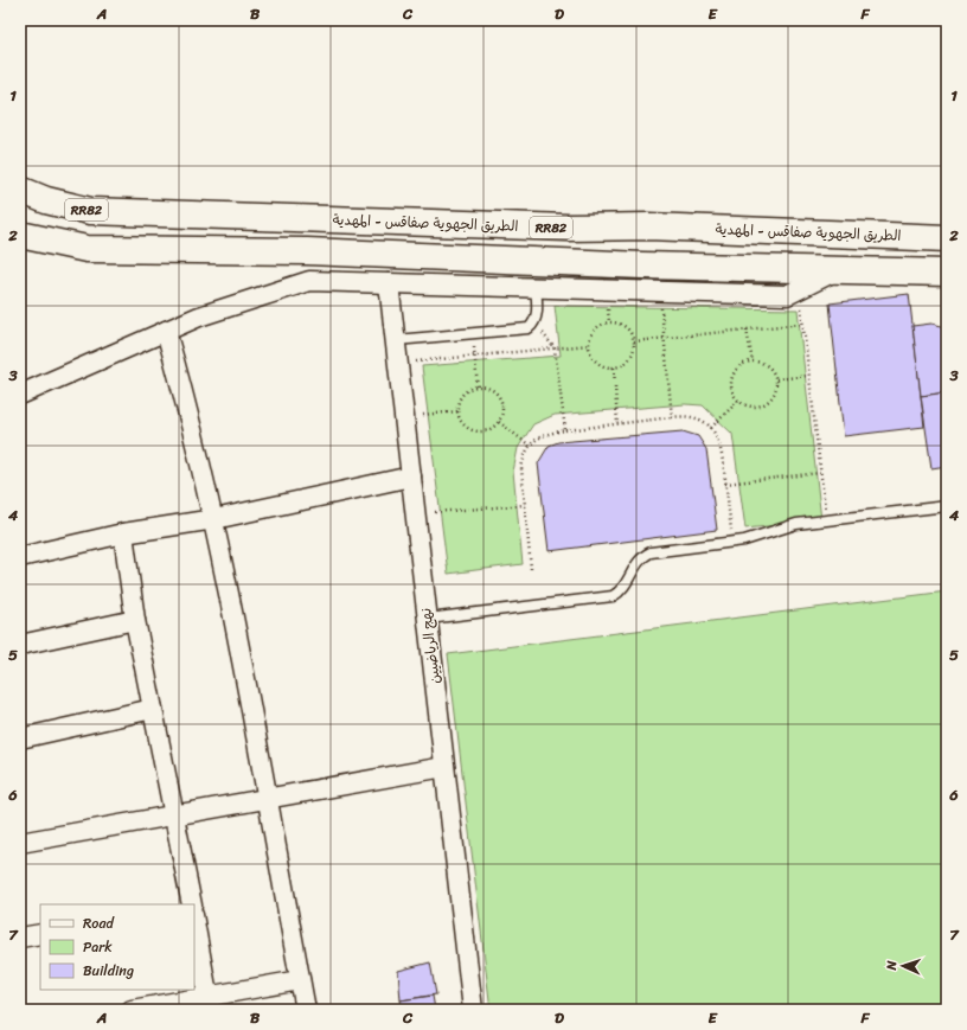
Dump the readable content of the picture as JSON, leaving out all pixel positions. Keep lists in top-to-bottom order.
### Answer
{
  "streets": {
    "main road": ["RR82", "الطريق الجهوية صفاقس - المهدية"],
    "street": ["نهج الرياضيين"]
  },
  "legend": ["Road", "Park", "Building"],
  "north": "left",
  "grid": {
    "columns": [
      "A",
      "B",
      "C",
      "D",
      "E",
      "F"
    ],
    "rows": [
      "1",
      "2",
      "3",
      "4",
      "5",
      "6",
      "7"
    ]
  }
}
